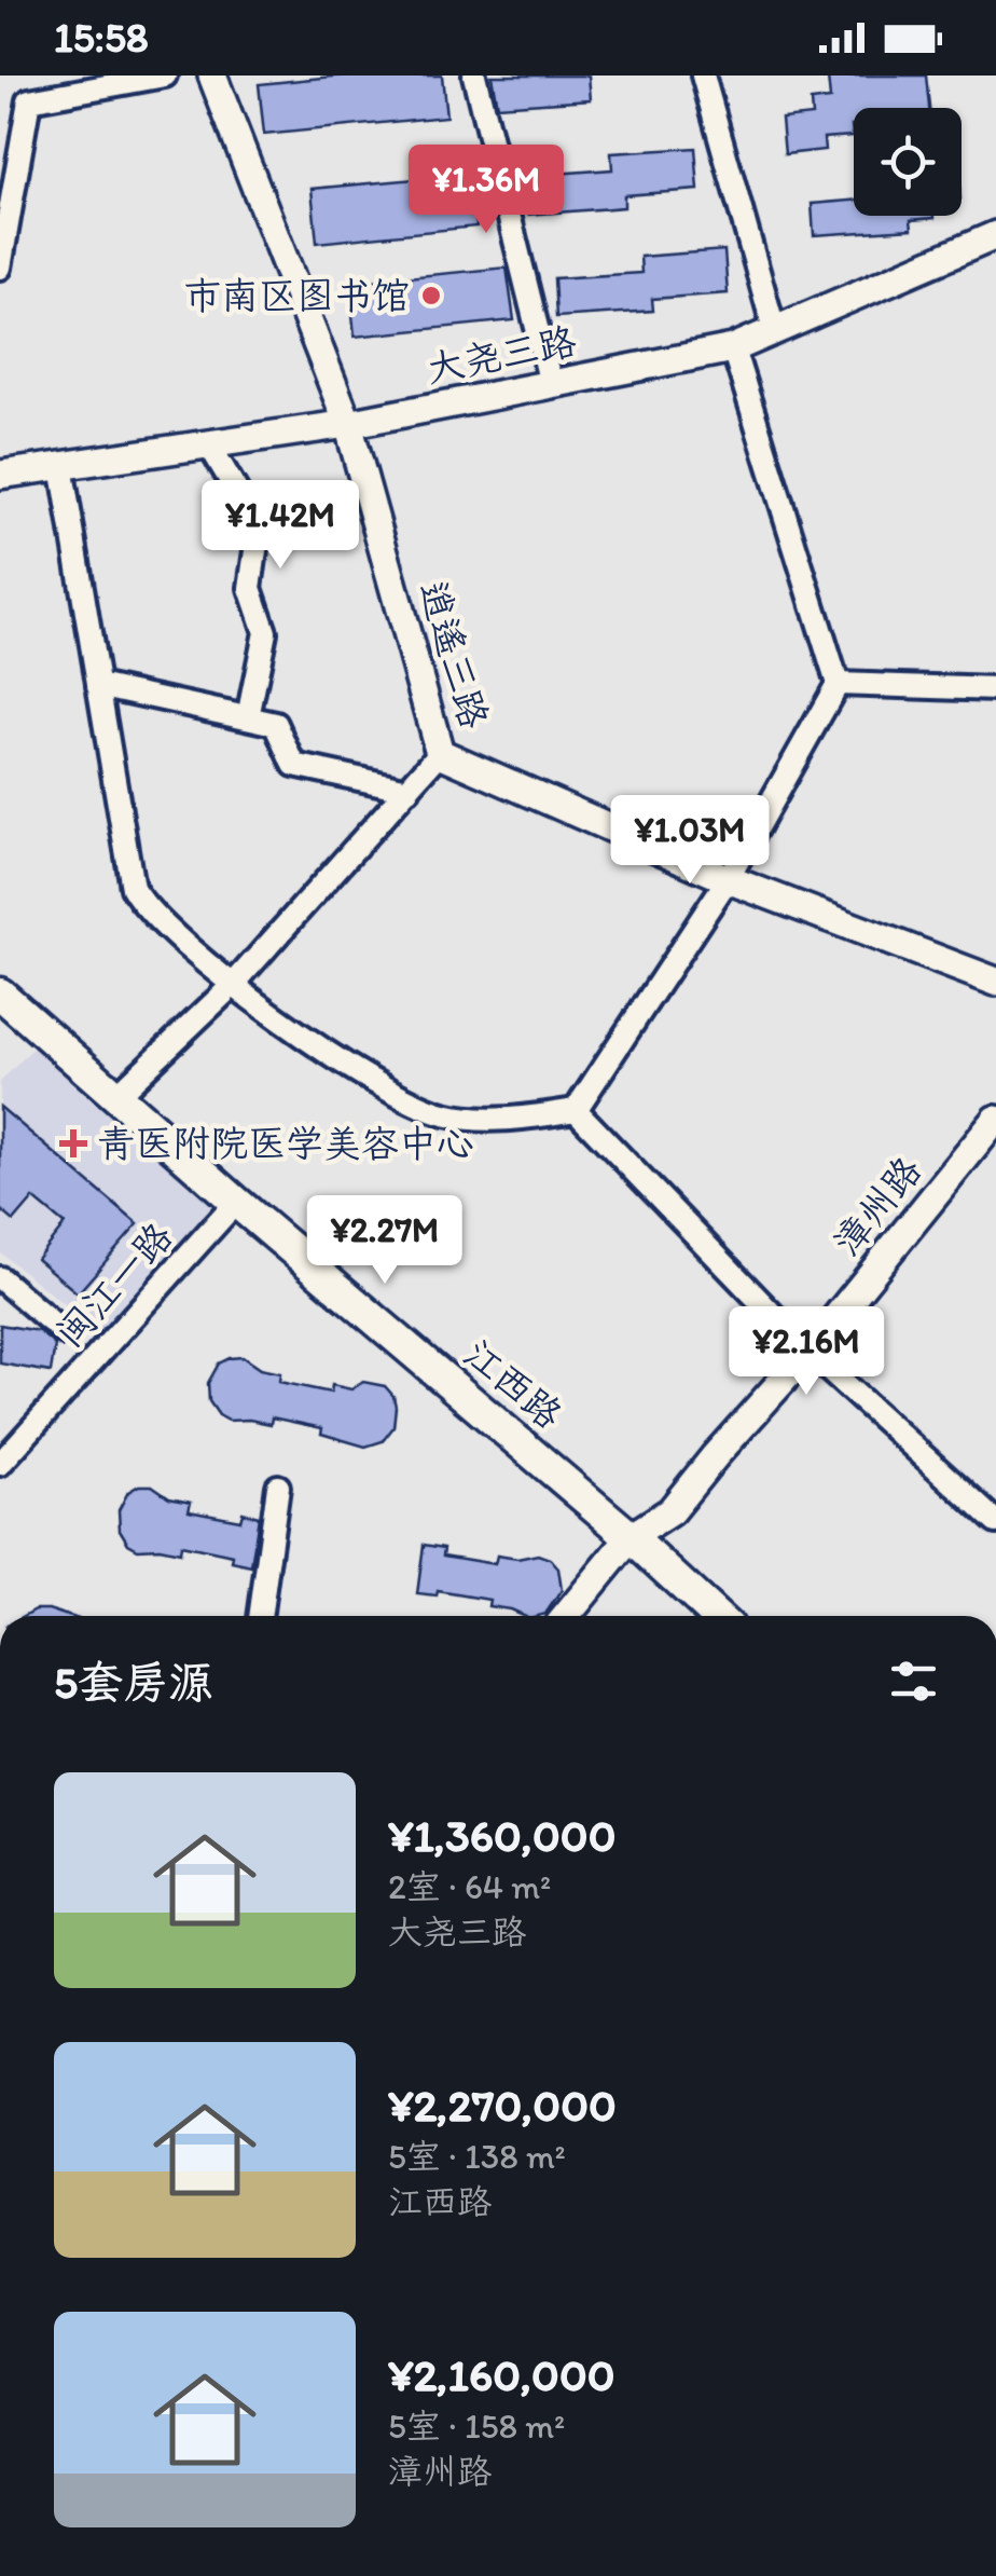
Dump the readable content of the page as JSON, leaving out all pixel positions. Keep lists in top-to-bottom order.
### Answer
{
  "streets": {
    "main road": ["江西路"],
    "street": [
      "大尧三路",
      "逍遥三路",
      "漳州路",
      "闽江一路"
    ]
  },
  "crossings": [
    ["大尧三路", "逍遥三路"],
    ["漳州路", "江西路"],
    ["闽江一路", "江西路"]
  ],
  "places": {
    "other": ["市南区图书馆"],
    "health": ["青医附院医学美容中心"]
  },
  "page": {
    "status": "15:58",
    "price": [
      "¥1.36M",
      "¥1.42M",
      "¥1.03M",
      "¥2.27M",
      "¥2.16M"
    ],
    "heading": "5套房源",
    "list": [
      {
        "name": "¥1,360,000",
        "note": "2室 · 64 m² · 大尧三路"
      },
      {
        "name": "¥2,270,000",
        "note": "5室 · 138 m² · 江西路"
      },
      {
        "name": "¥2,160,000",
        "note": "5室 · 158 m² · 漳州路"
      }
    ]
  }
}
